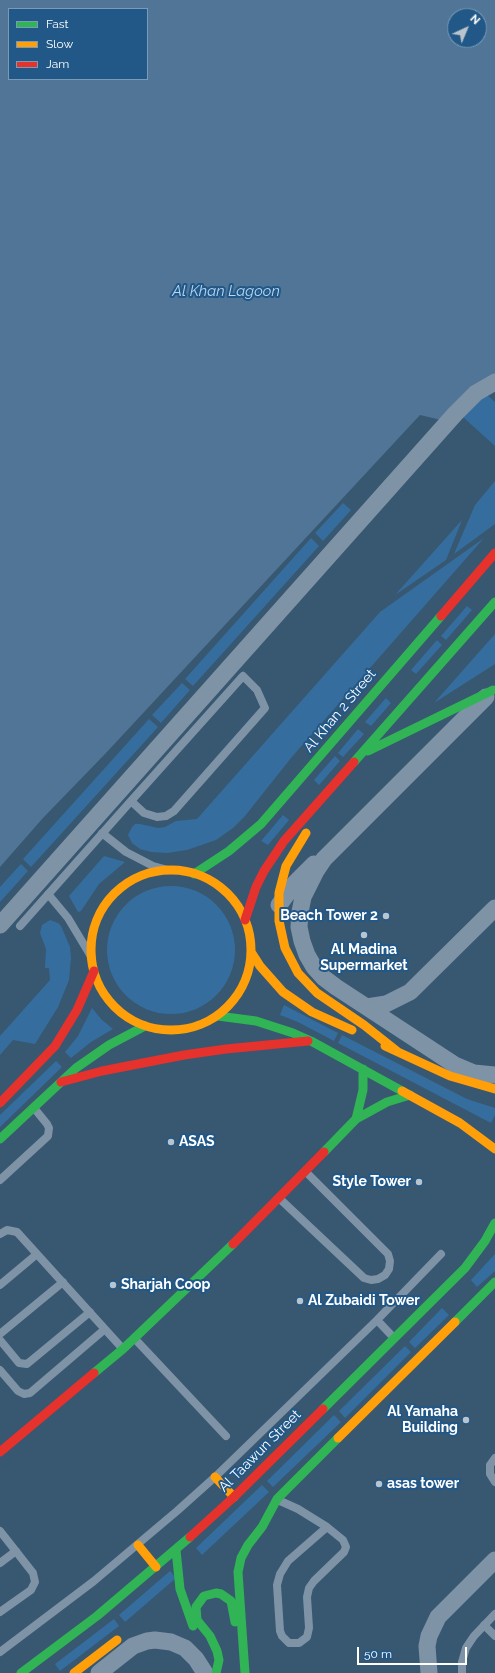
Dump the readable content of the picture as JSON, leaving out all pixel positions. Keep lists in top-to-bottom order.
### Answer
{
  "streets": {
    "main road": ["Al Khan 2 Street", "Al Taawun Street"]
  },
  "water": ["Al Khan Lagoon"],
  "places": [
    "Beach Tower 2",
    "Al Madina Supermarket",
    "ASAS",
    "Style Tower",
    "Sharjah Coop",
    "Al Zubaidi Tower",
    "Al Yamaha Building",
    "asas tower"
  ],
  "legend": ["Fast", "Slow", "Jam"],
  "scale_bar": "50 m",
  "north": "top right"
}
